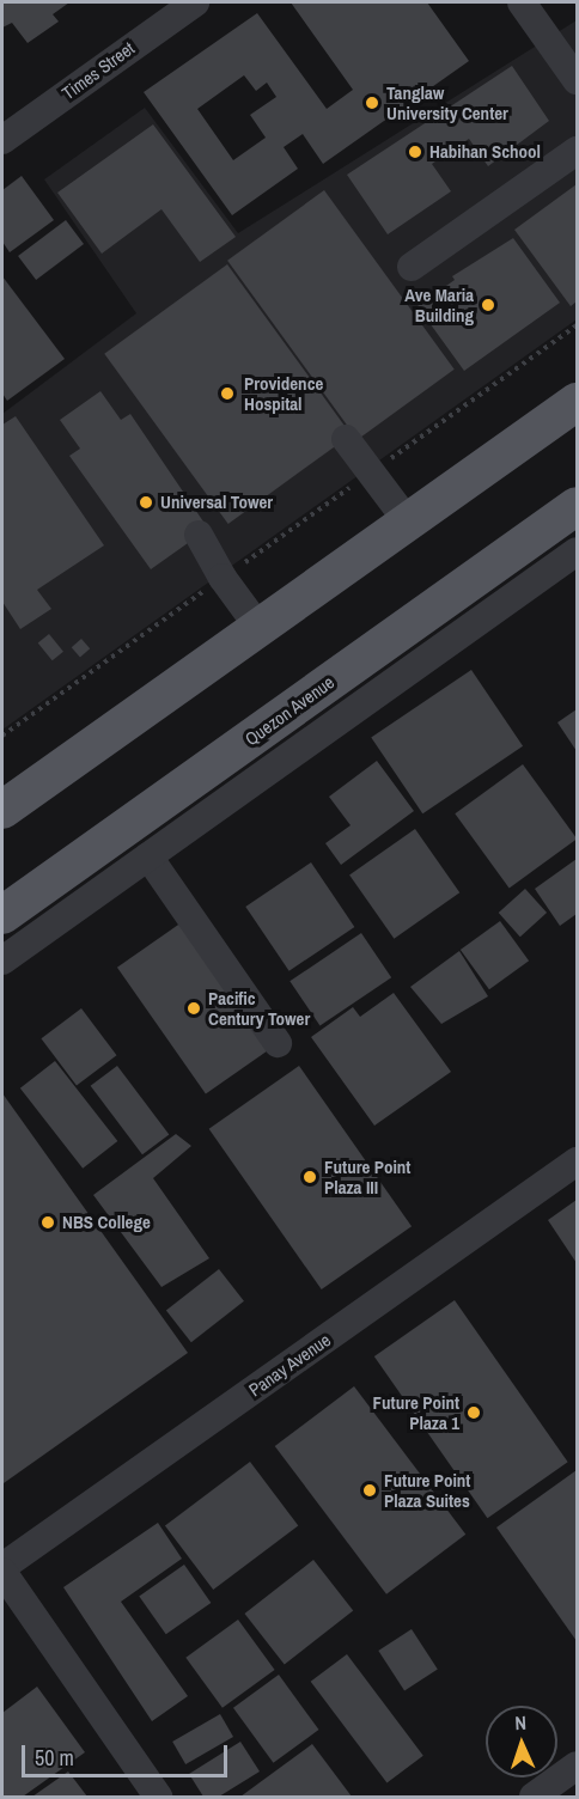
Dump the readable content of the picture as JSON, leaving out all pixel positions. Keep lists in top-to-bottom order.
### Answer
{
  "streets": {
    "main road": ["Quezon Avenue"],
    "street": ["Times Street", "Panay Avenue"]
  },
  "places": [
    "Tanglaw University Center",
    "Habihan School",
    "Ave Maria Building",
    "Providence Hospital",
    "Universal Tower",
    "Pacific Century Tower",
    "Future Point Plaza III",
    "NBS College",
    "Future Point Plaza 1",
    "Future Point Plaza Suites"
  ],
  "scale_bar": "50 m",
  "north": "top"
}
